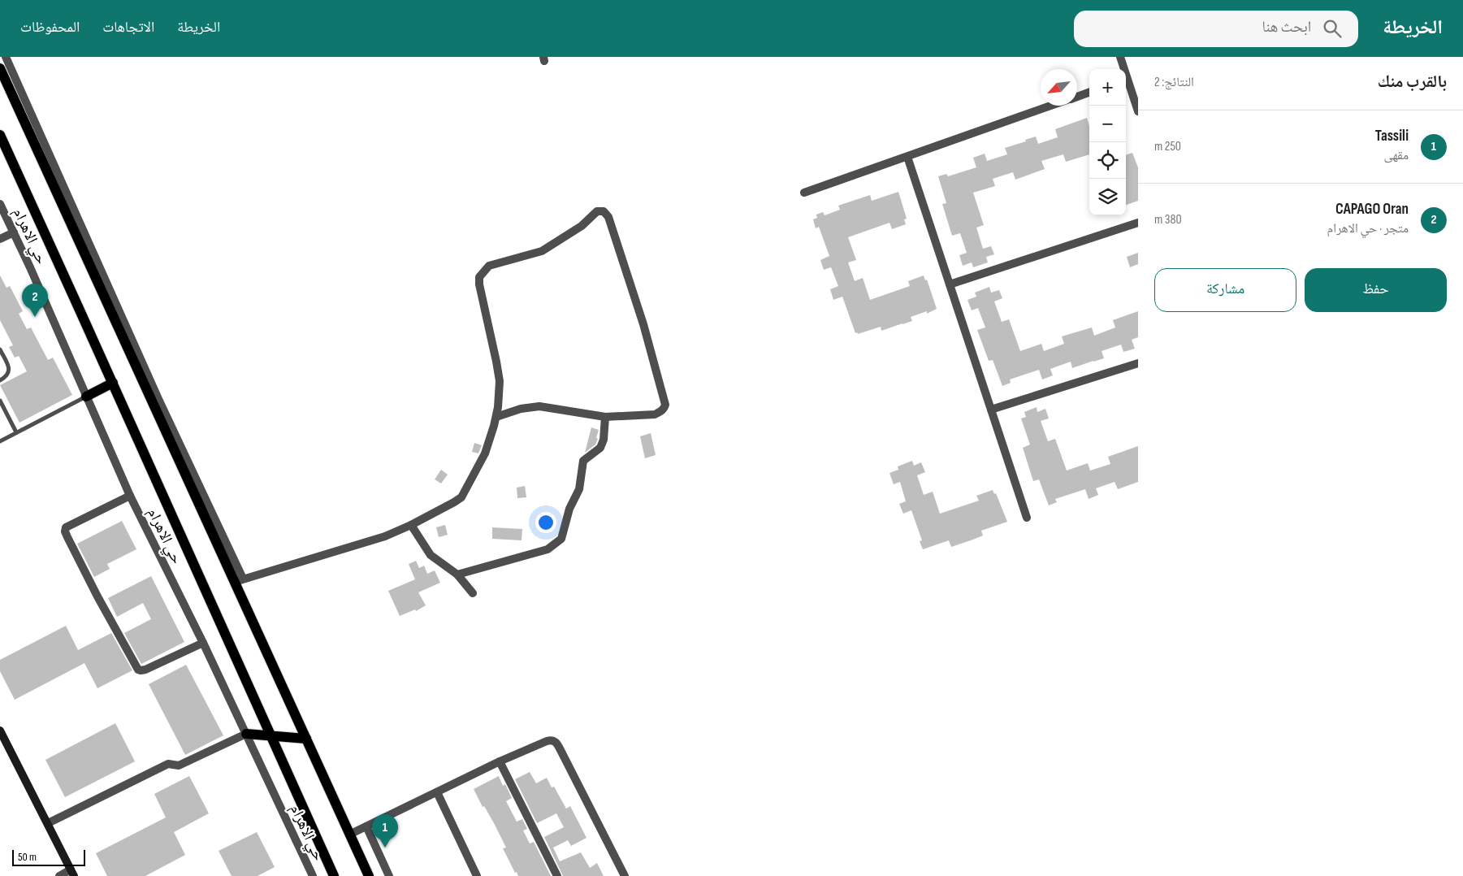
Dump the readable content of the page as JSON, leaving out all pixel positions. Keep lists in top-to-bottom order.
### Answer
{
  "streets": {
    "street": ["حي الاهرام"]
  },
  "scale_bar": "50 m",
  "north": "bottom left",
  "page": {
    "header": "الخريطة",
    "search": "ابحث هنا",
    "nav": ["الخريطة", "الاتجاهات", "المحفوظات"],
    "heading": ["بالقرب منك", "النتائج: 2"],
    "map_buttons": ["+", "−"],
    "list": [
      {
        "mark": "1",
        "name": "Tassili",
        "note": "مقهى",
        "value": "250 m"
      },
      {
        "mark": "2",
        "name": "CAPAGO Oran",
        "note": "متجر · حي الاهرام",
        "value": "380 m"
      }
    ],
    "buttons": ["حفظ", "مشاركة"],
    "pins": ["2", "1"],
    "scale": "50 m"
  }
}
